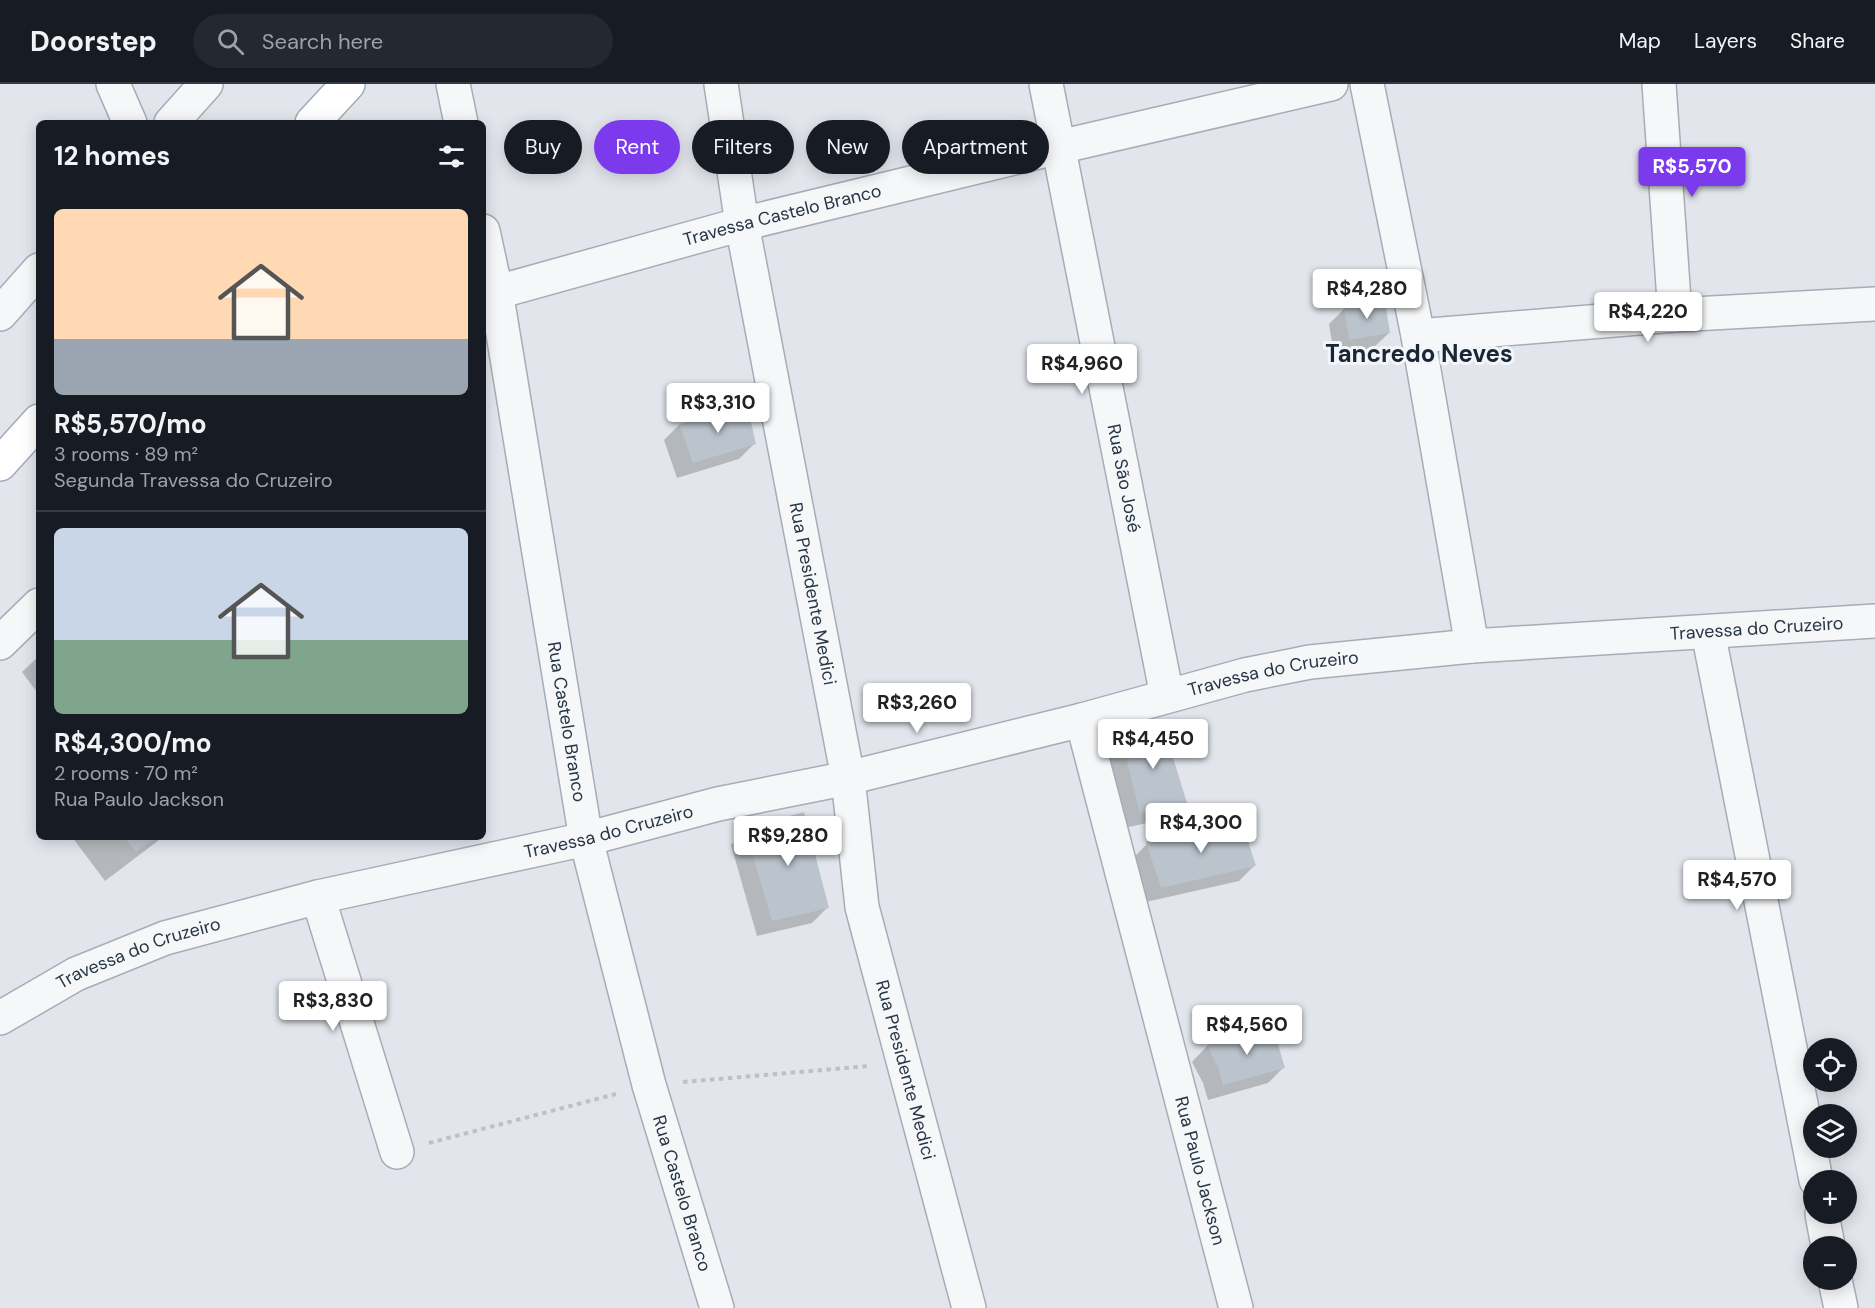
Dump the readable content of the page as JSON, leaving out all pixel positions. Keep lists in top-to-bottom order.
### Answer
{
  "streets": {
    "street": [
      "Travessa Castelo Branco",
      "Rua São José",
      "Rua Presidente Medici",
      "Travessa do Cruzeiro",
      "Rua Castelo Branco",
      "Rua Paulo Jackson"
    ]
  },
  "crossings": [
    ["Travessa Castelo Branco", "Rua São José"],
    ["Travessa Castelo Branco", "Rua Presidente Medici"],
    ["Travessa Castelo Branco", "Rua Castelo Branco"],
    ["Rua São José", "Travessa do Cruzeiro"],
    ["Rua Presidente Medici", "Travessa do Cruzeiro"],
    ["Travessa do Cruzeiro", "Rua Castelo Branco"],
    ["Travessa do Cruzeiro", "Rua Paulo Jackson"]
  ],
  "districts": ["Tancredo Neves"],
  "page": {
    "header": "Doorstep",
    "search": "Search here",
    "nav": ["Map", "Layers", "Share"],
    "chip": [
      "Buy",
      "Rent",
      "Filters",
      "New",
      "Apartment"
    ],
    "heading": "12 homes",
    "price": [
      "R$5,570",
      "R$4,280",
      "R$4,220",
      "R$4,960",
      "R$3,310",
      "R$3,260",
      "R$4,450",
      "R$4,300",
      "R$9,280",
      "R$4,570",
      "R$3,830",
      "R$4,560"
    ],
    "list": [
      {
        "name": "R$5,570/mo",
        "note": "3 rooms · 89 m² · Segunda Travessa do Cruzeiro"
      },
      {
        "name": "R$4,300/mo",
        "note": "2 rooms · 70 m² · Rua Paulo Jackson"
      }
    ],
    "map_buttons": ["+", "−"]
  }
}
